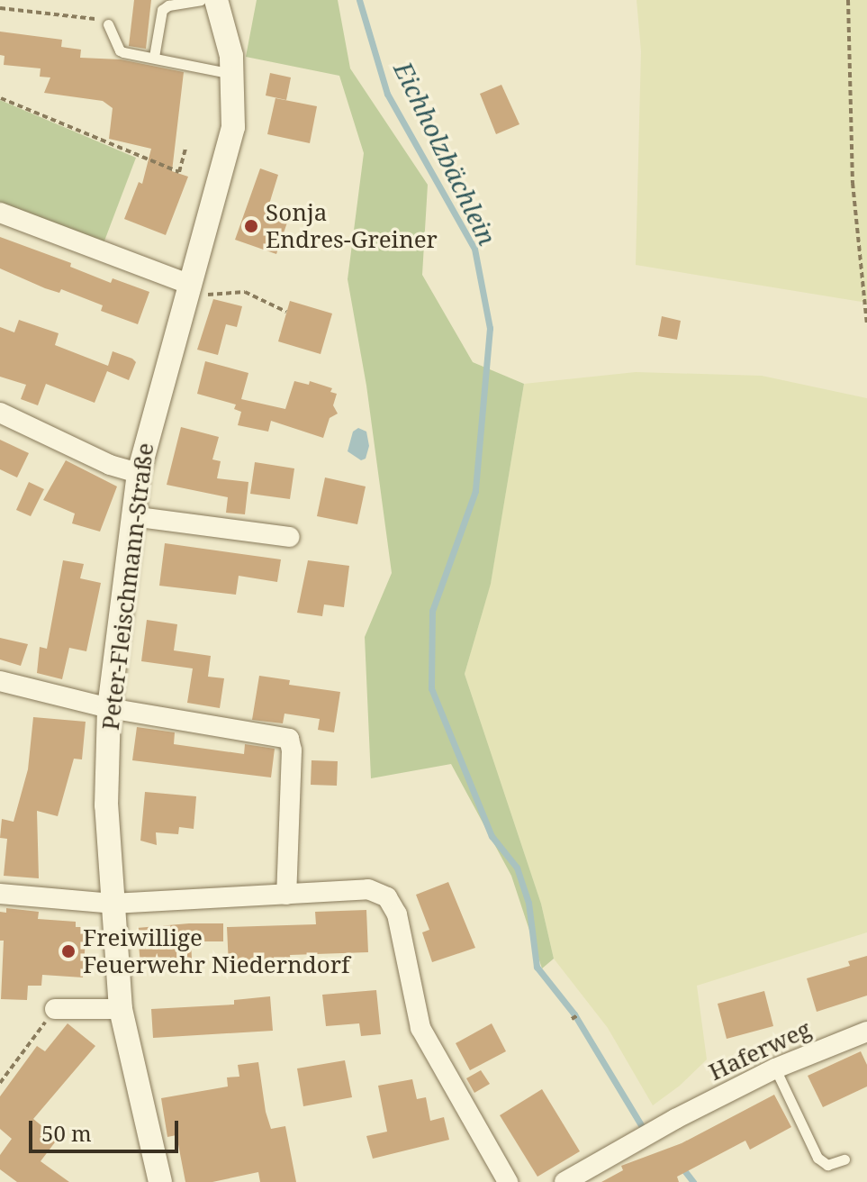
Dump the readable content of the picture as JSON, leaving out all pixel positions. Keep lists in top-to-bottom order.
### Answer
{
  "streets": {
    "street": ["Peter-Fleischmann-Straße", "Haferweg"]
  },
  "water": ["Eichholzbächlein"],
  "places": ["Sonja Endres-Greiner", "Freiwillige Feuerwehr Niederndorf"],
  "scale_bar": "50 m"
}
